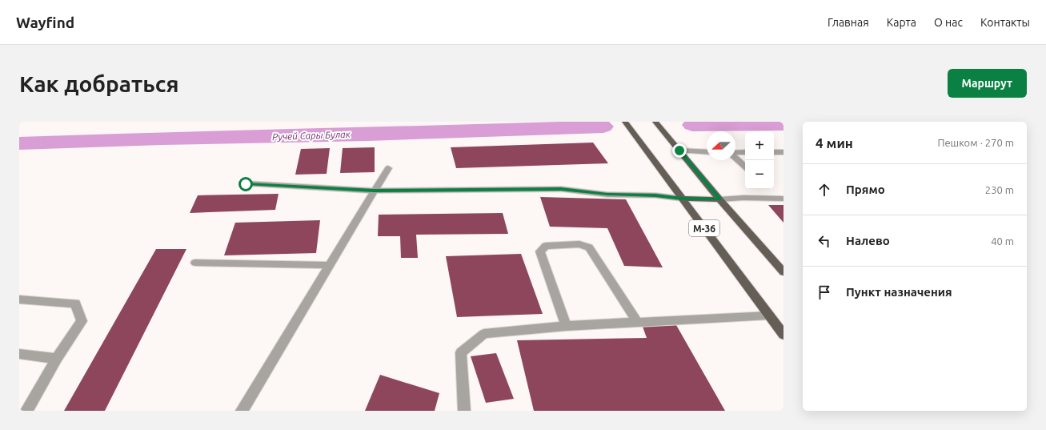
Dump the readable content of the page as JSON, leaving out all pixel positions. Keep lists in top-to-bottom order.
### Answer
{
  "streets": {
    "main road": ["M-36"]
  },
  "water": ["Ручей Сары Булак"],
  "north": "left",
  "page": {
    "header": "Wayfind",
    "nav": [
      "Главная",
      "Карта",
      "О нас",
      "Контакты"
    ],
    "buttons": "Маршрут",
    "title": "Как добраться",
    "heading": ["4 мин", "Пешком · 270 m"],
    "map_buttons": ["+", "−"],
    "list": [
      ["Прямо", "230 m"],
      ["Налево", "40 m"],
      "Пункт назначения"
    ]
  }
}
